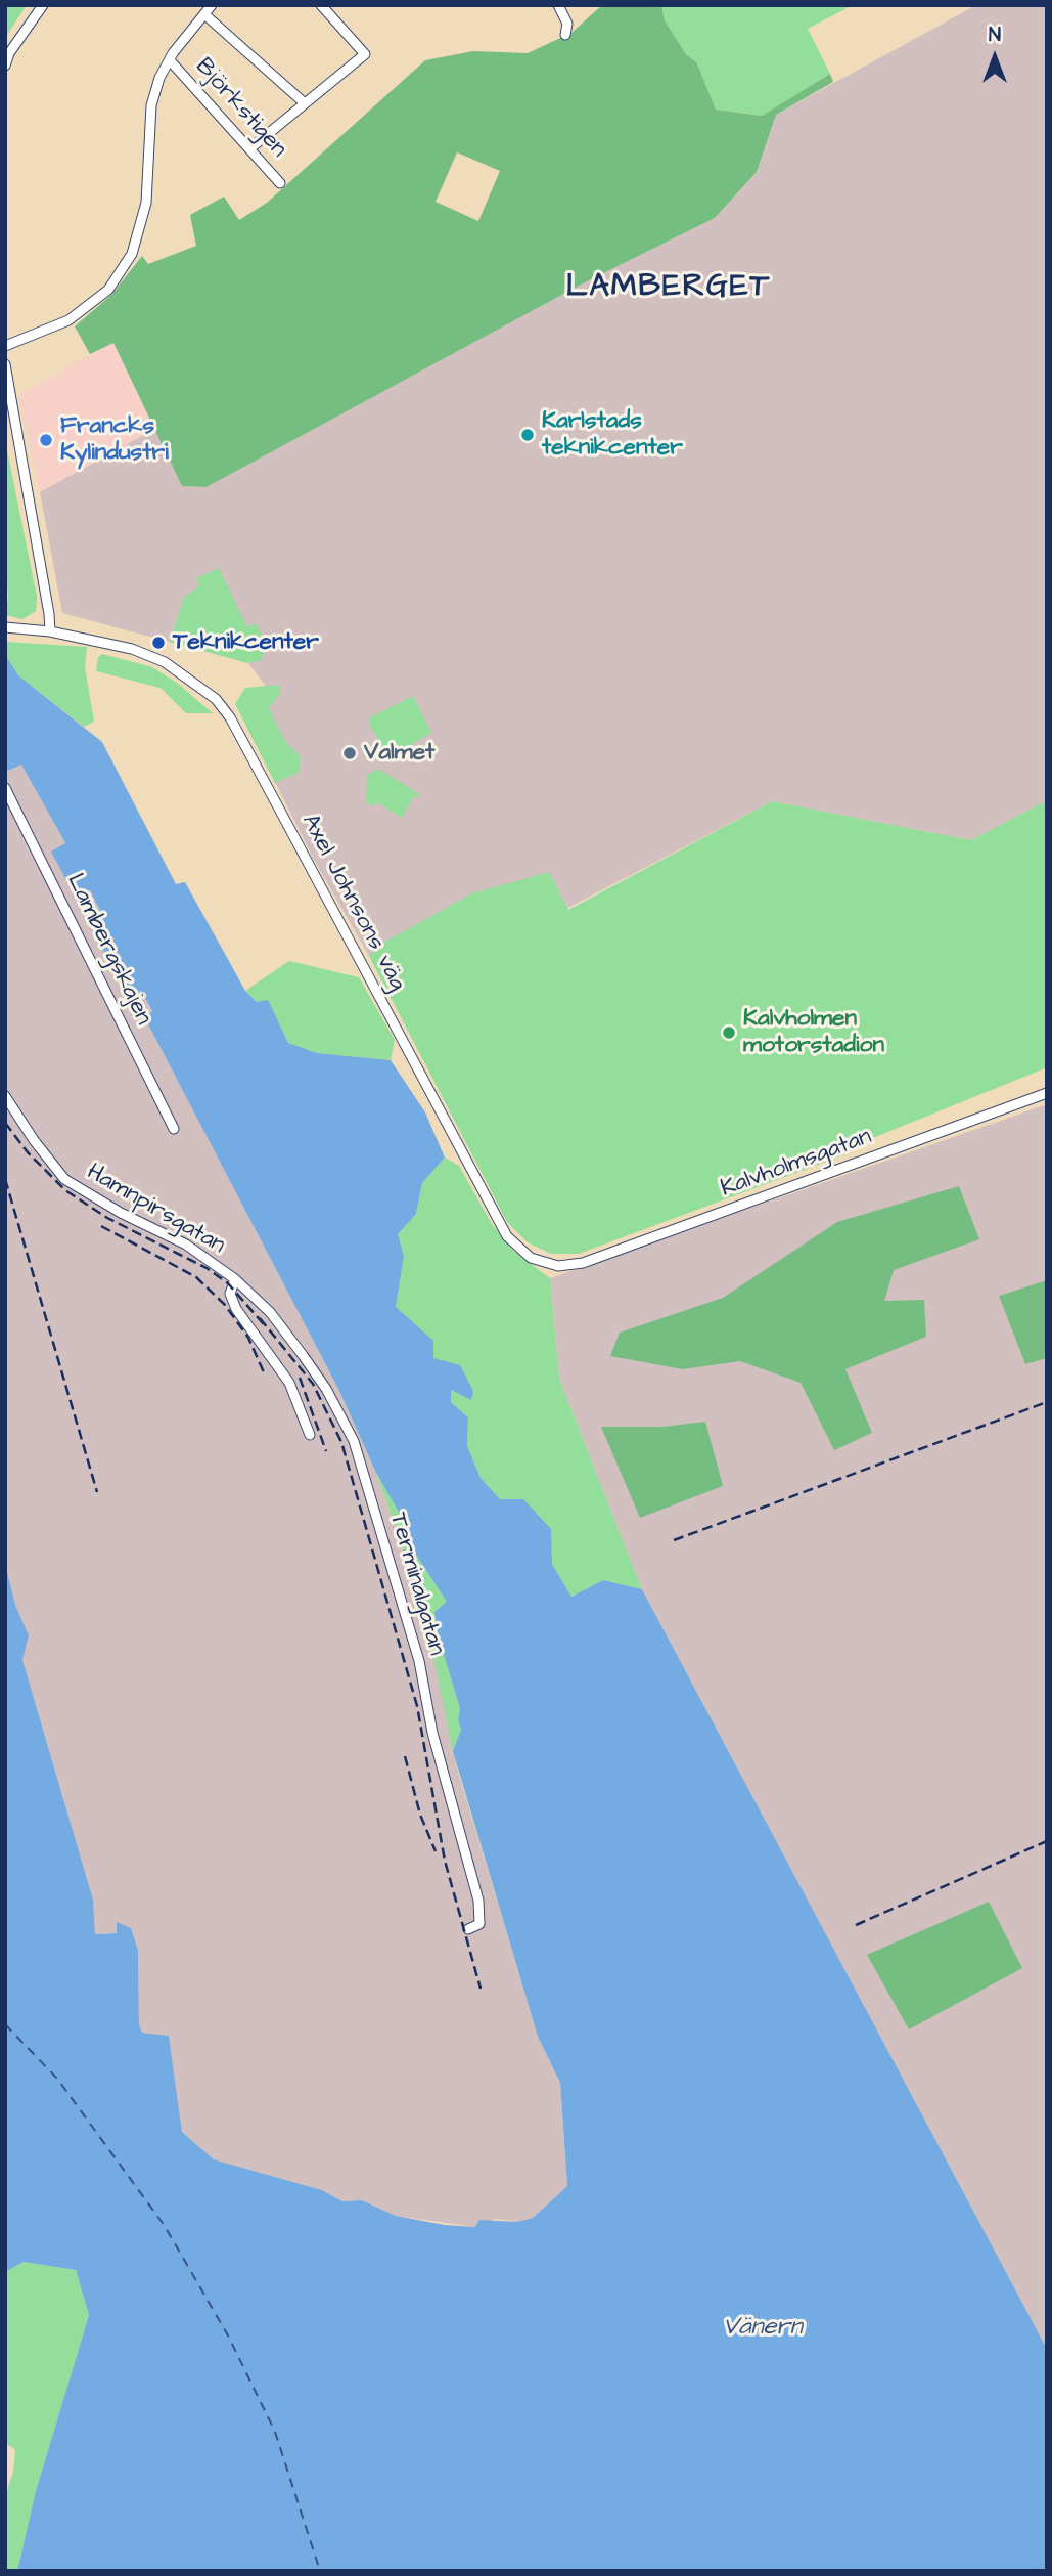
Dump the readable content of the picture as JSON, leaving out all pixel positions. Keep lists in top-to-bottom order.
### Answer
{
  "streets": {
    "street": [
      "Björkstigen",
      "Axel Johnsons väg",
      "Lambergskajen",
      "Kalvholmsgatan",
      "Hamnpirsgatan",
      "Terminalgatan"
    ]
  },
  "crossings": [
    ["Axel Johnsons väg", "Kalvholmsgatan"],
    ["Hamnpirsgatan", "Terminalgatan"]
  ],
  "districts": ["LAMBERGET"],
  "water": ["Vänern"],
  "places": [
    "Karlstads teknikcenter",
    "Francks Kylindustri",
    "Teknikcenter",
    "Valmet",
    "Kalvholmen motorstadion"
  ],
  "north": "top"
}
